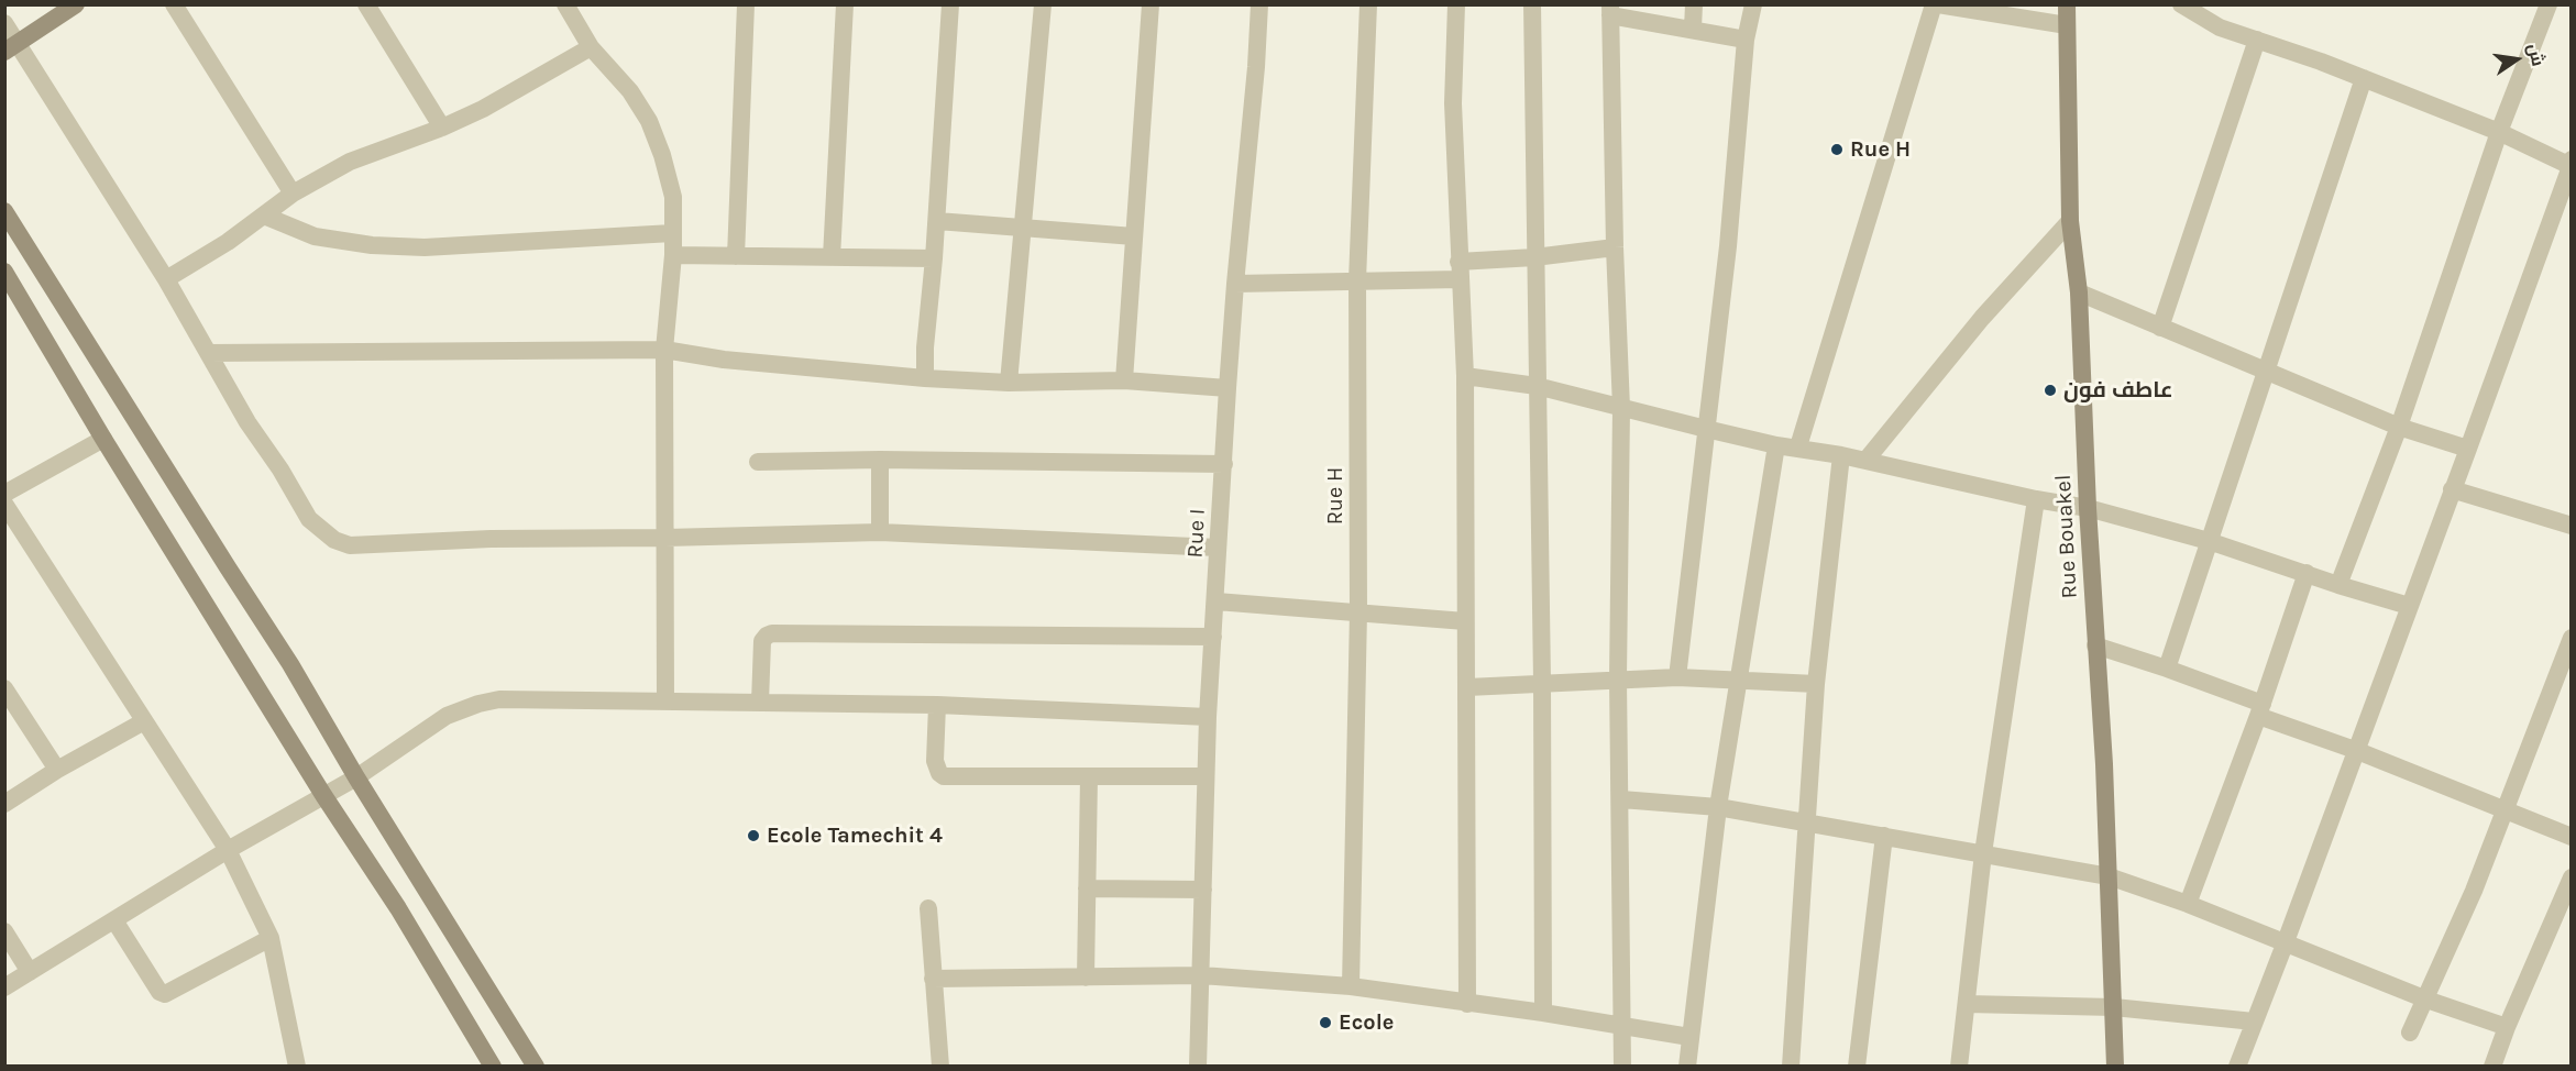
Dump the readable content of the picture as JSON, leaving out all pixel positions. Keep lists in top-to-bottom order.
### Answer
{
  "streets": {
    "main road": ["Rue Bouakel"],
    "street": ["Rue H", "Rue I"]
  },
  "places": [
    "Rue H",
    "عاطف فون",
    "Ecole Tamechit 4",
    "Ecole"
  ],
  "north": "right"
}
